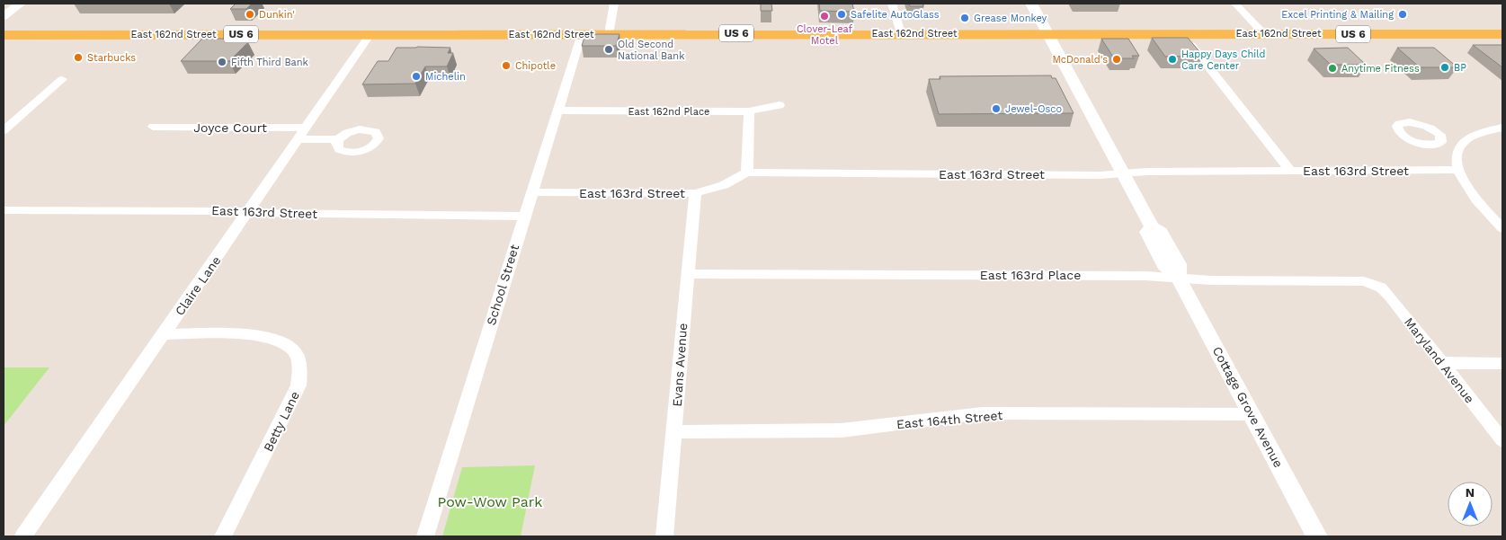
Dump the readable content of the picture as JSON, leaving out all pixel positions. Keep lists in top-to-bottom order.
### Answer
{
  "streets": {
    "main road": ["US 6", "East 162nd Street", "Cottage Grove Avenue"],
    "street": [
      "East 162nd Place",
      "Joyce Court",
      "East 163rd Street",
      "East 163rd Place",
      "School Street",
      "Claire Lane",
      "Maryland Avenue",
      "Evans Avenue",
      "East 164th Street",
      "Betty Lane"
    ]
  },
  "crossings": [
    ["East 162nd Street", "School Street"],
    ["East 162nd Street", "Claire Lane"],
    ["East 162nd Street", "Cottage Grove Avenue"],
    ["East 162nd Place", "School Street"],
    ["Joyce Court", "Claire Lane"],
    ["East 163rd Street", "School Street"],
    ["East 163rd Street", "Claire Lane"],
    ["East 163rd Street", "Evans Avenue"],
    ["East 163rd Street", "Cottage Grove Avenue"],
    ["East 163rd Place", "Maryland Avenue"],
    ["East 163rd Place", "Evans Avenue"],
    ["East 163rd Place", "Cottage Grove Avenue"],
    ["Claire Lane", "Betty Lane"],
    ["Evans Avenue", "East 164th Street"],
    ["Cottage Grove Avenue", "East 164th Street"]
  ],
  "parks": ["Pow-Wow Park"],
  "places": [
    "Dunkin'",
    "Safelite AutoGlass",
    "Excel Printing & Mailing",
    "Clover-Leaf Motel",
    "Grease Monkey",
    "Old Second National Bank",
    "Starbucks",
    "McDonald's",
    "Happy Days Child Care Center",
    "Fifth Third Bank",
    "Chipotle",
    "BP",
    "Anytime Fitness",
    "Michelin",
    "Jewel-Osco"
  ],
  "north": "top"
}
